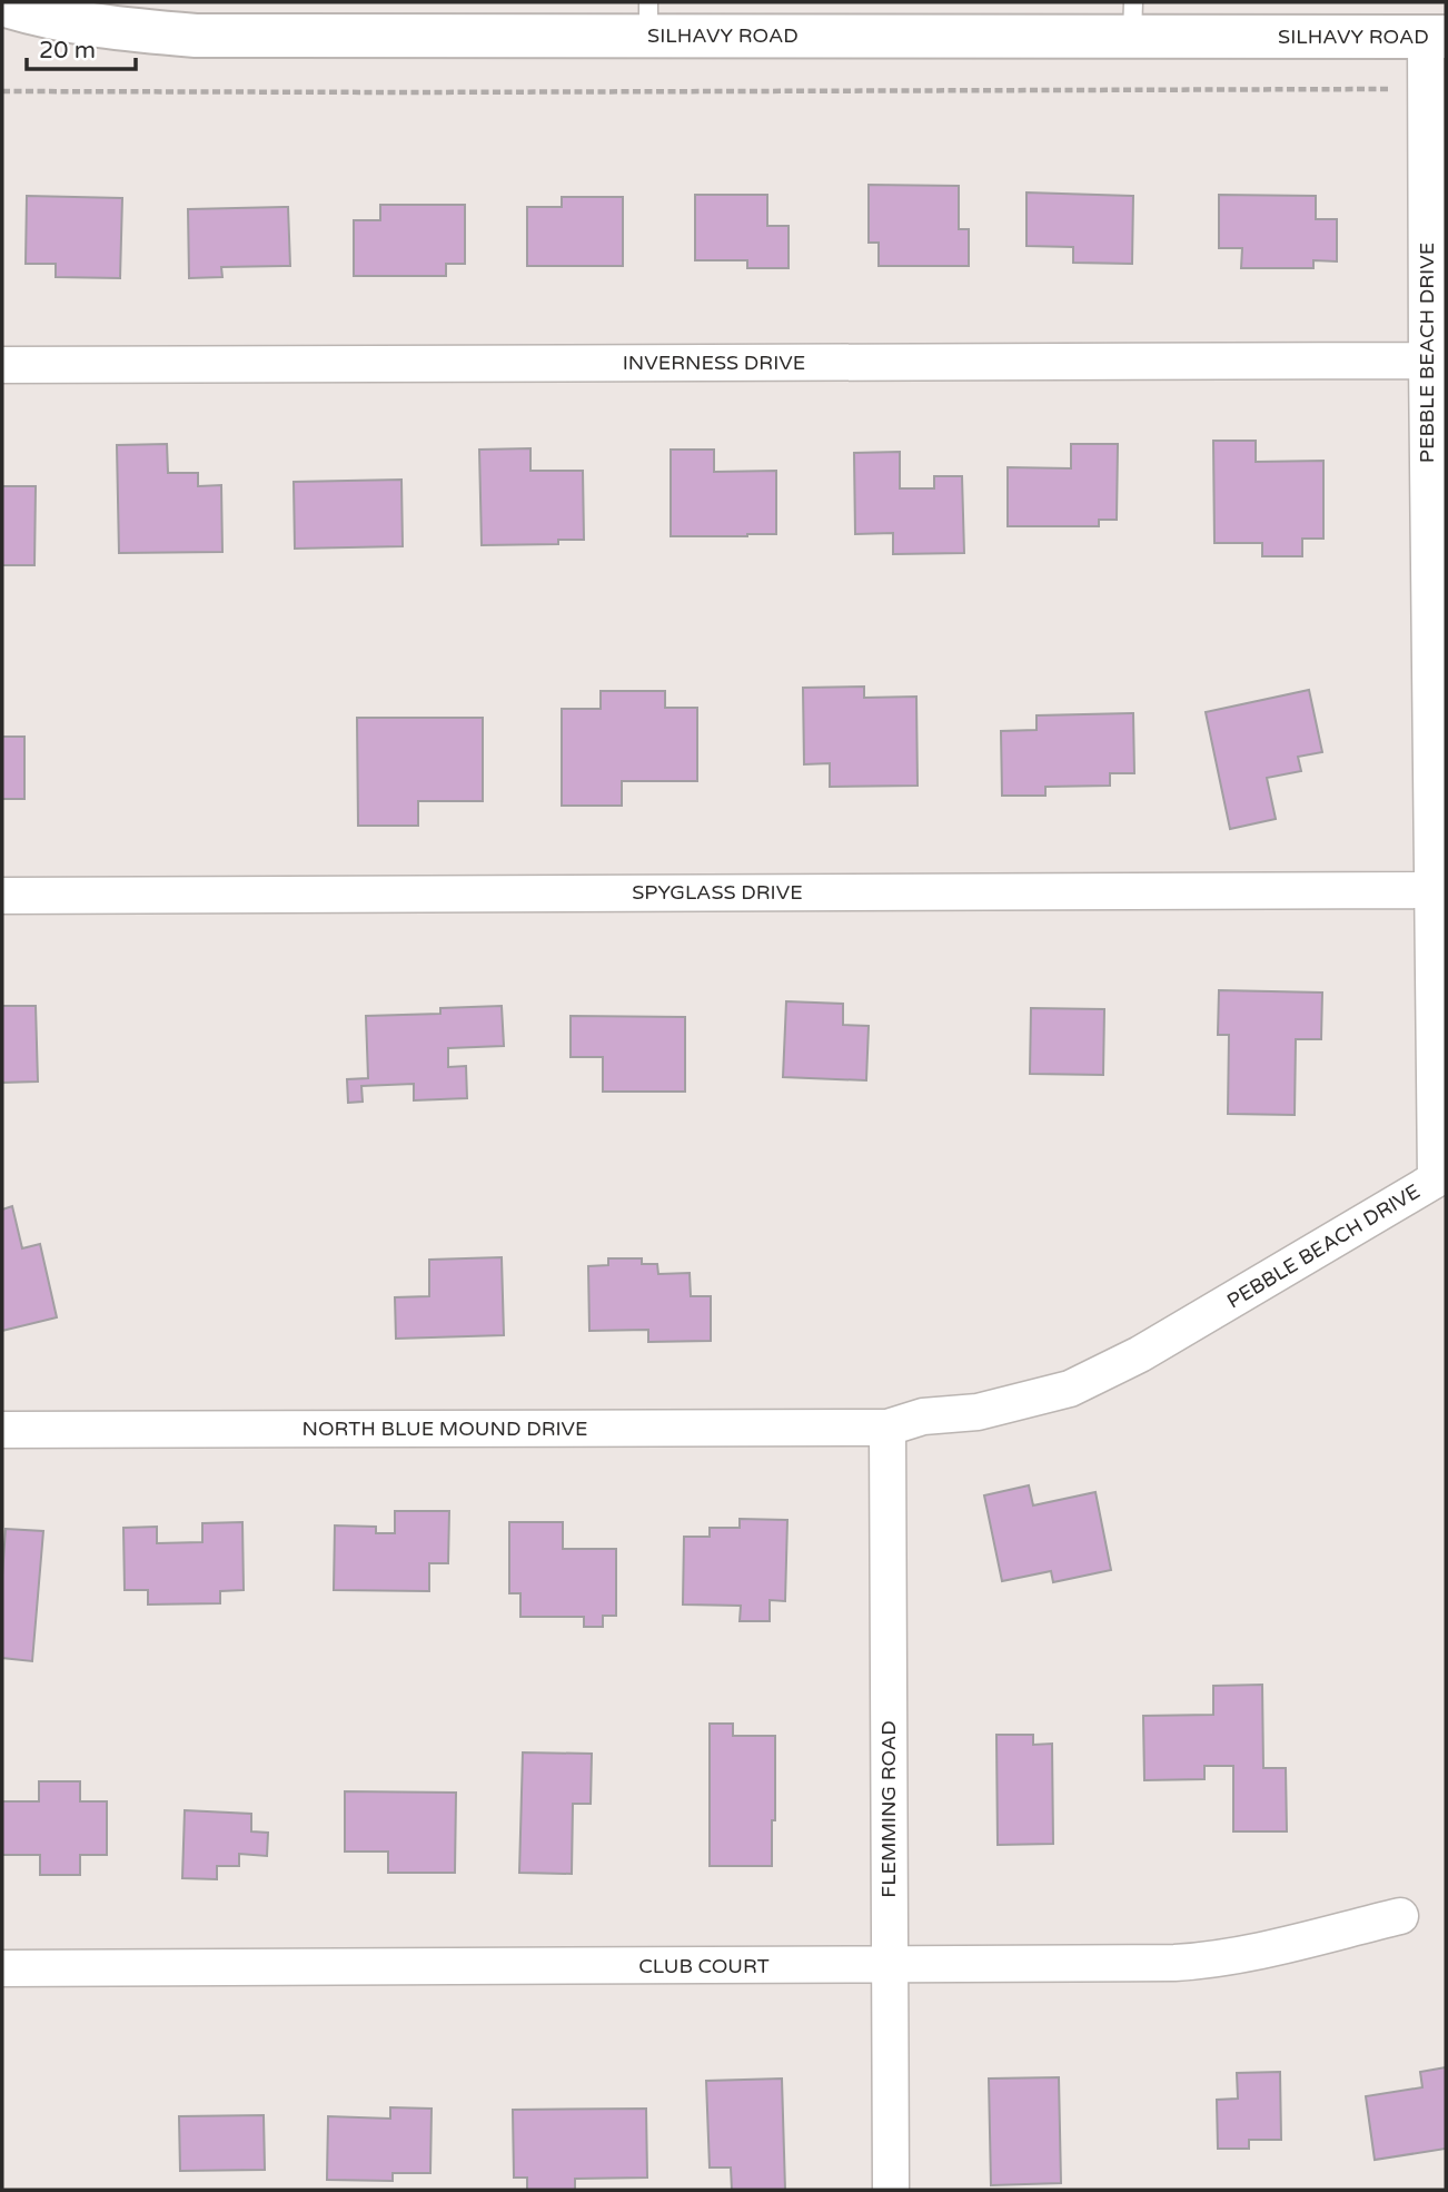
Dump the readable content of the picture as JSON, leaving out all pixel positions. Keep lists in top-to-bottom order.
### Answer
{
  "streets": {
    "street": [
      "SILHAVY ROAD",
      "PEBBLE BEACH DRIVE",
      "INVERNESS DRIVE",
      "SPYGLASS DRIVE",
      "NORTH BLUE MOUND DRIVE",
      "FLEMMING ROAD",
      "CLUB COURT"
    ]
  },
  "crossings": [
    ["SILHAVY ROAD", "PEBBLE BEACH DRIVE"],
    ["PEBBLE BEACH DRIVE", "INVERNESS DRIVE"],
    ["PEBBLE BEACH DRIVE", "SPYGLASS DRIVE"],
    ["PEBBLE BEACH DRIVE", "NORTH BLUE MOUND DRIVE"],
    ["PEBBLE BEACH DRIVE", "FLEMMING ROAD"],
    ["NORTH BLUE MOUND DRIVE", "FLEMMING ROAD"],
    ["FLEMMING ROAD", "CLUB COURT"]
  ],
  "scale_bar": "20 m"
}
